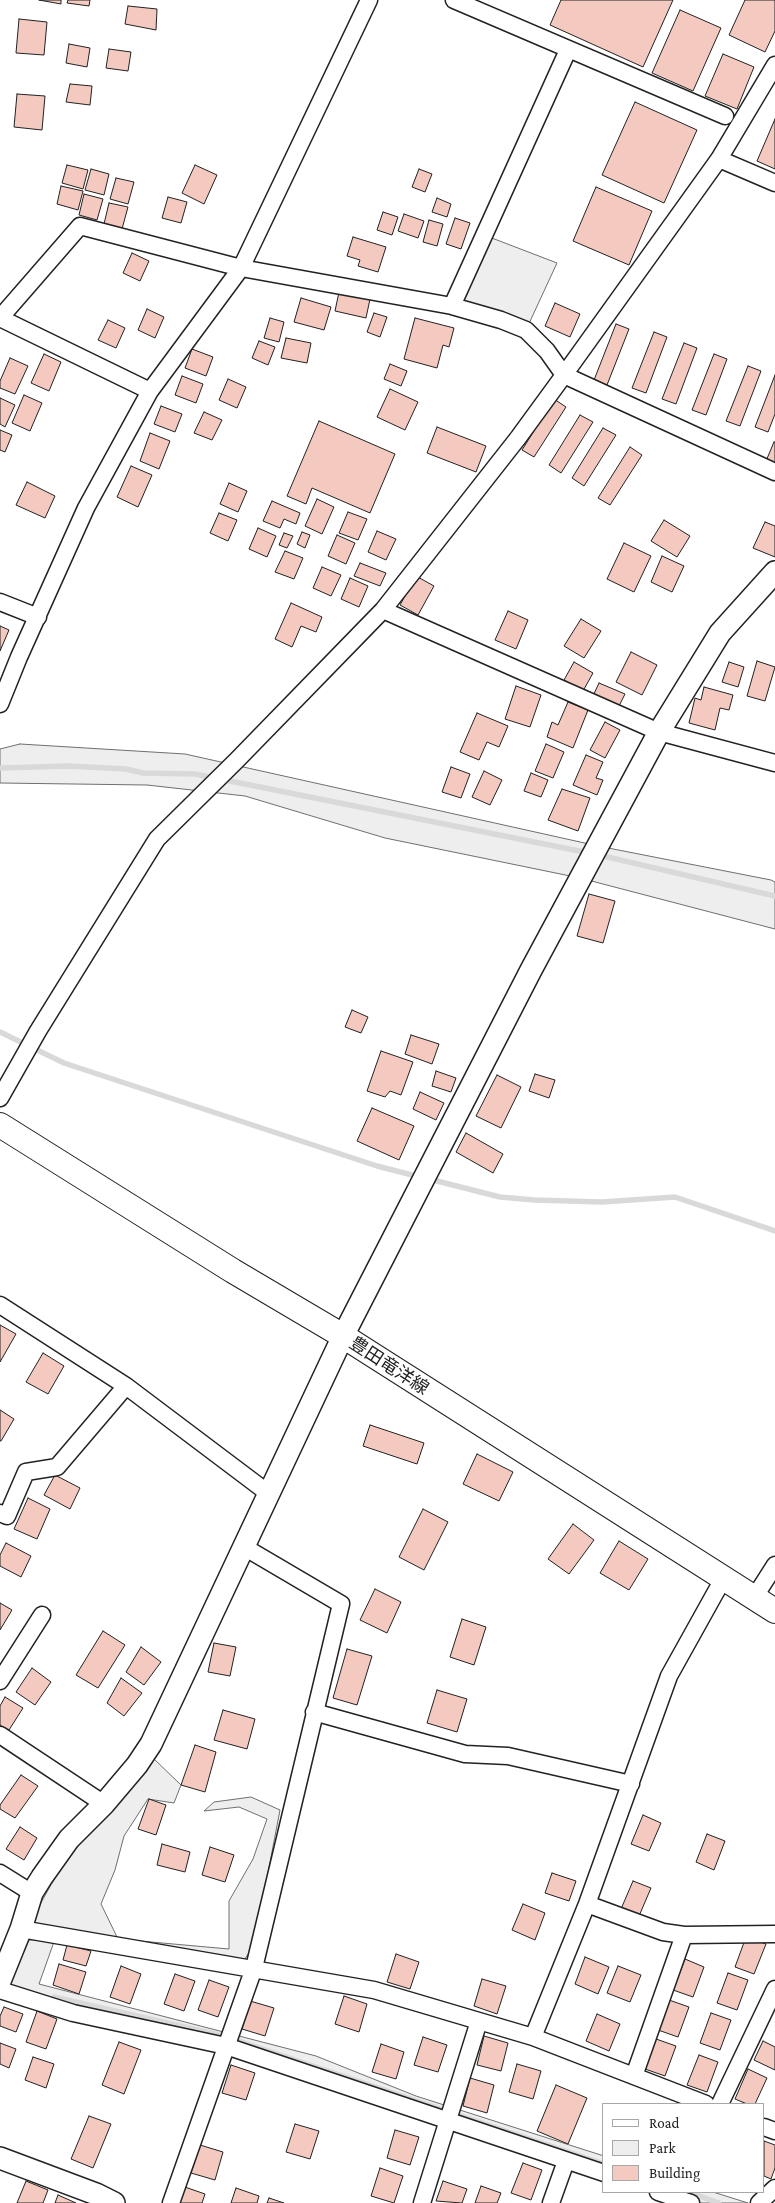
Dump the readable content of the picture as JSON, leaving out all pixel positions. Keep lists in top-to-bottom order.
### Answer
{
  "streets": {
    "main road": ["豊田竜洋線"]
  },
  "legend": ["Road", "Park", "Building"]
}
